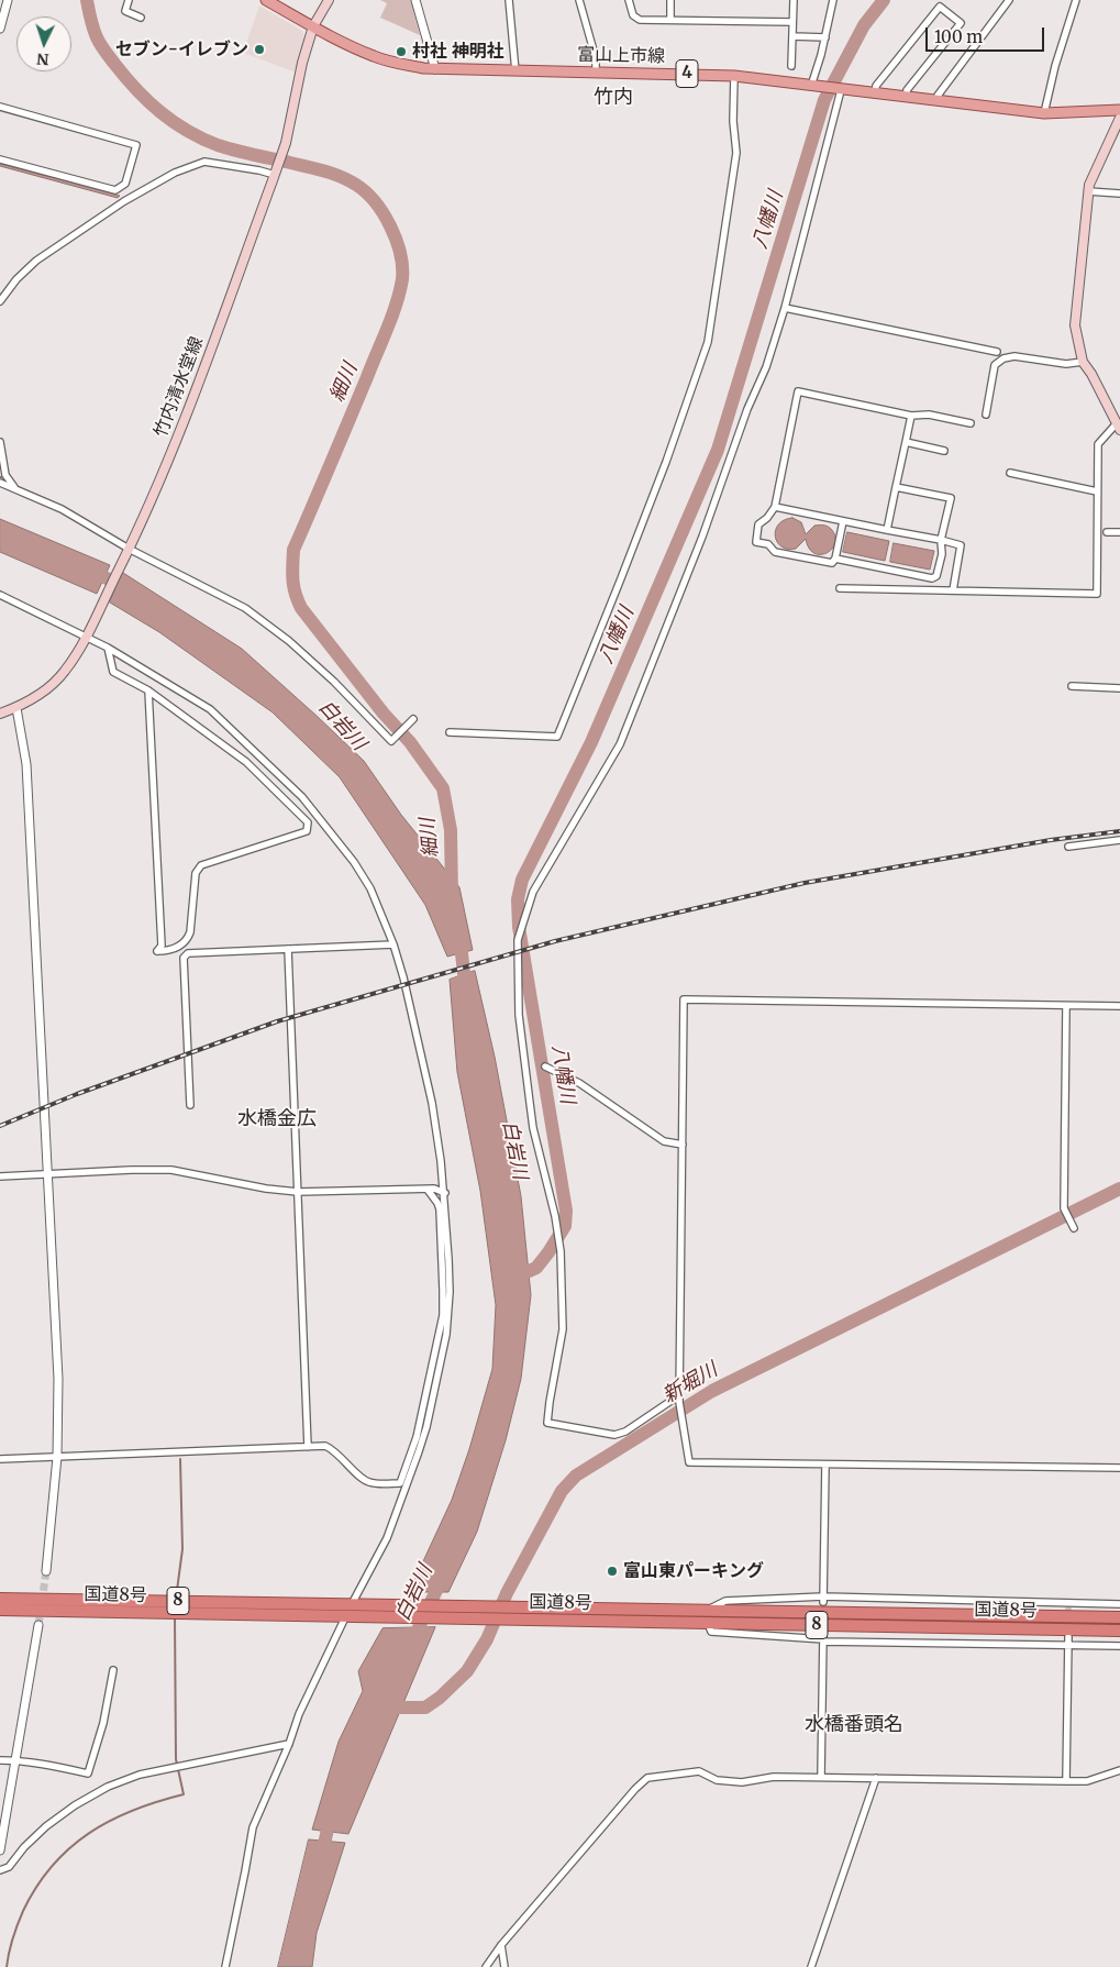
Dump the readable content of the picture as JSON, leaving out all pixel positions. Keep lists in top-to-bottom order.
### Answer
{
  "streets": {
    "highway": ["国道8号", "8"],
    "main road": ["富山上市線", "4", "竹内清水堂線"]
  },
  "crossings": [
    ["富山上市線", "竹内清水堂線"]
  ],
  "districts": ["竹内", "水橋金広", "水橋番頭名"],
  "water": [
    "八幡川",
    "細川",
    "白岩川",
    "新堀川"
  ],
  "places": ["セブン-イレブン", "村社 神明社", "富山東パーキング"],
  "scale_bar": "100 m",
  "north": "bottom"
}
